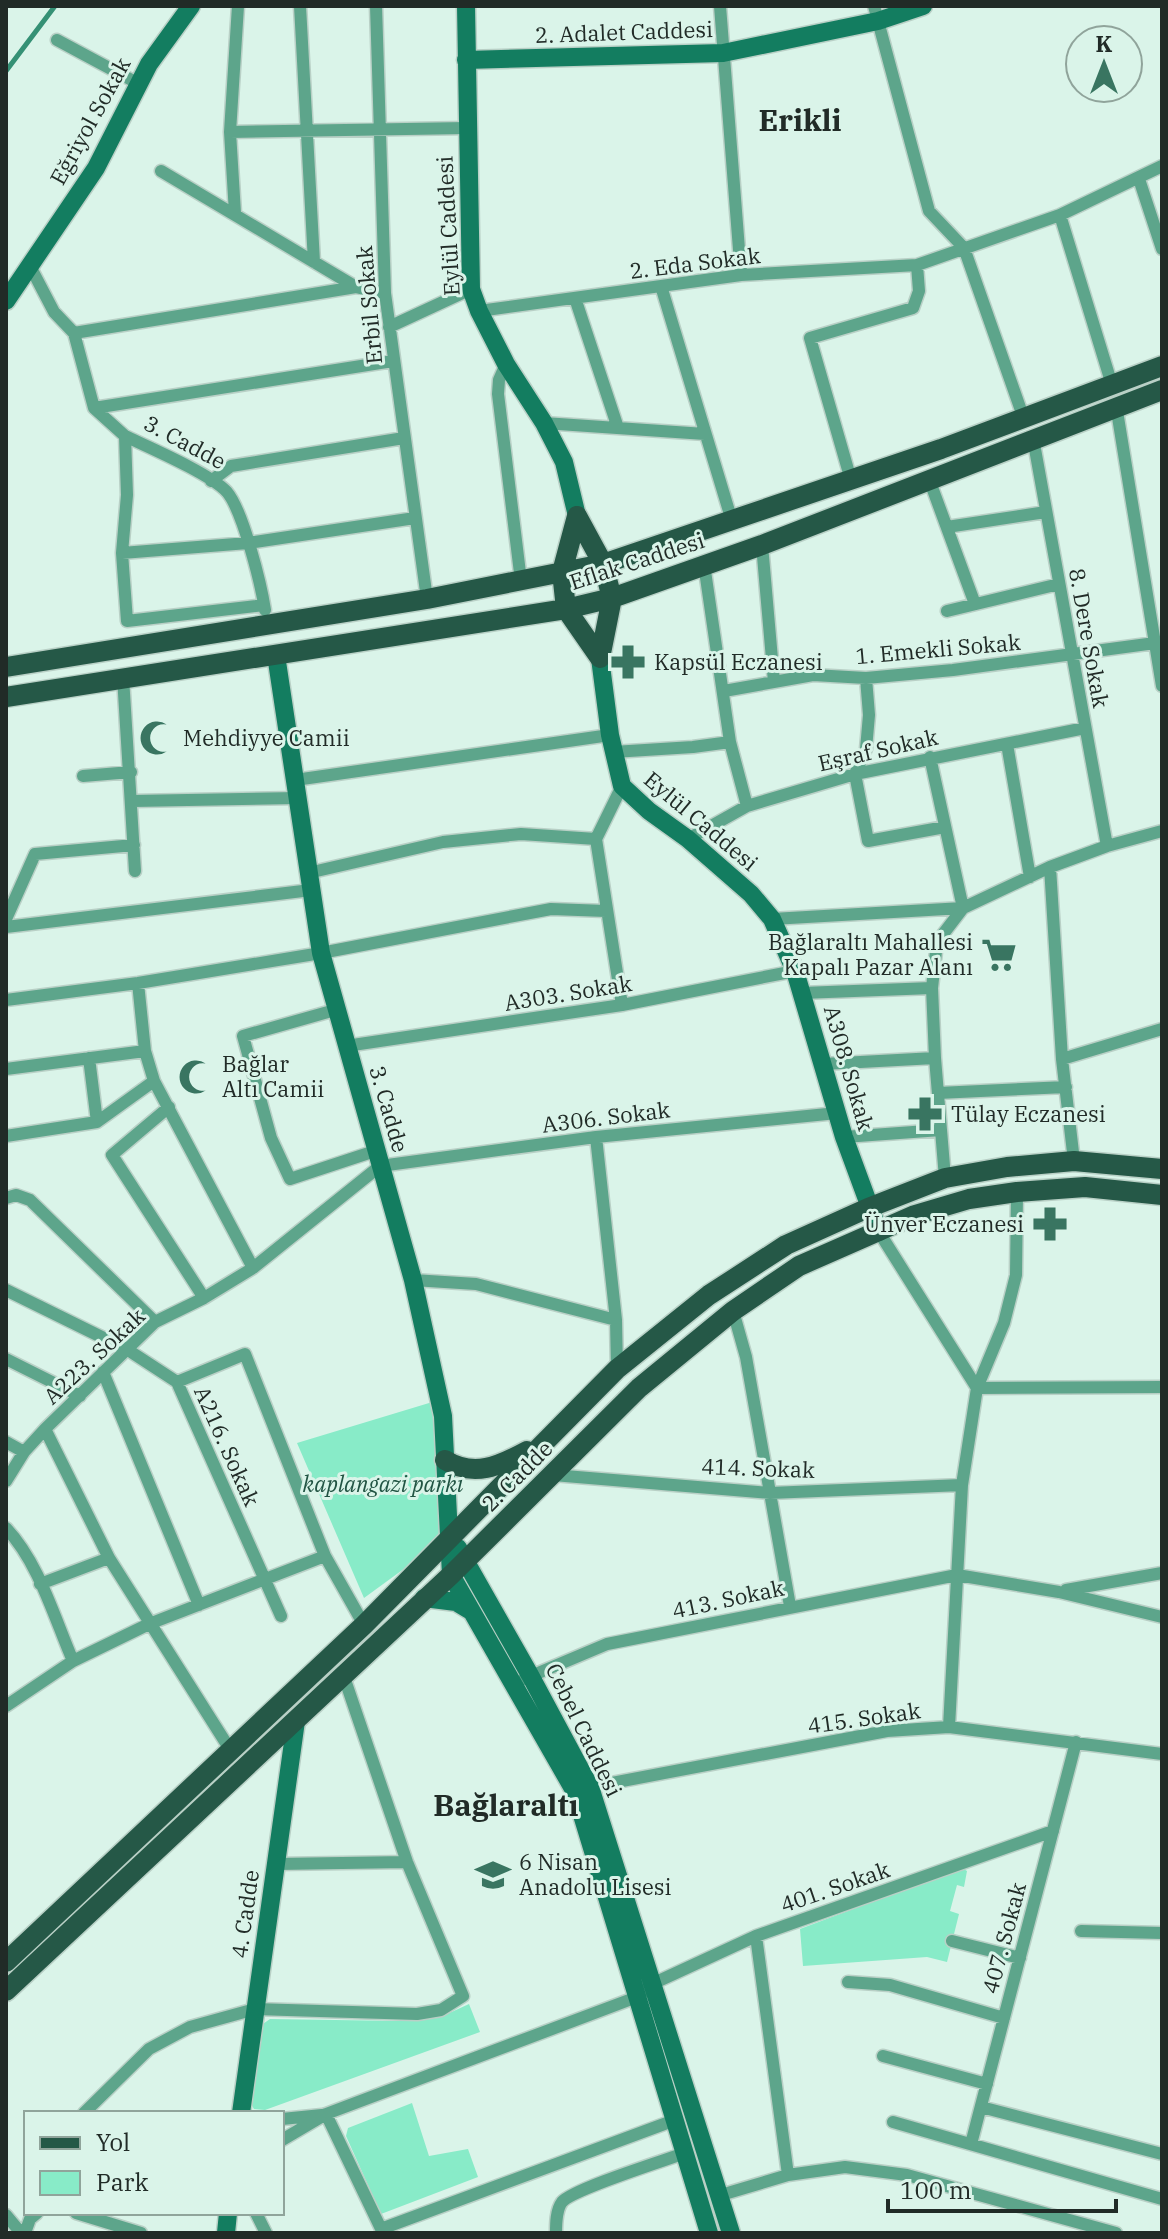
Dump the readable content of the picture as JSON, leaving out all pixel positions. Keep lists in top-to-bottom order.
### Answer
{
  "streets": {
    "main road": [
      "2. Adalet Caddesi",
      "Eğriyol Sokak",
      "Eylül Caddesi",
      "3. Cadde",
      "Eflak Caddesi",
      "A308. Sokak",
      "2. Cadde",
      "Cebel Caddesi",
      "4. Cadde"
    ],
    "street": [
      "2. Eda Sokak",
      "Erbil Sokak",
      "8. Dere Sokak",
      "1. Emekli Sokak",
      "Eşraf Sokak",
      "A303. Sokak",
      "A306. Sokak",
      "A223. Sokak",
      "A216. Sokak",
      "414. Sokak",
      "413. Sokak",
      "415. Sokak",
      "401. Sokak",
      "407. Sokak"
    ]
  },
  "crossings": [
    ["2. Adalet Caddesi", "Eylül Caddesi"],
    ["Eylül Caddesi", "2. Eda Sokak"],
    ["Eylül Caddesi", "Eşraf Sokak"],
    ["Eylül Caddesi", "A308. Sokak"],
    ["2. Eda Sokak", "8. Dere Sokak"],
    ["Erbil Sokak", "Eflak Caddesi"],
    ["3. Cadde", "Eflak Caddesi"],
    ["3. Cadde", "A303. Sokak"],
    ["3. Cadde", "A306. Sokak"],
    ["3. Cadde", "A223. Sokak"],
    ["3. Cadde", "2. Cadde"],
    ["3. Cadde", "Cebel Caddesi"],
    ["Eflak Caddesi", "8. Dere Sokak"],
    ["8. Dere Sokak", "1. Emekli Sokak"],
    ["8. Dere Sokak", "Eşraf Sokak"],
    ["A303. Sokak", "A308. Sokak"],
    ["A308. Sokak", "A306. Sokak"],
    ["A308. Sokak", "2. Cadde"],
    ["A306. Sokak", "A223. Sokak"],
    ["A223. Sokak", "A216. Sokak"],
    ["414. Sokak", "2. Cadde"],
    ["2. Cadde", "Cebel Caddesi"],
    ["2. Cadde", "4. Cadde"],
    ["413. Sokak", "Cebel Caddesi"],
    ["415. Sokak", "Cebel Caddesi"],
    ["415. Sokak", "407. Sokak"],
    ["Cebel Caddesi", "401. Sokak"],
    ["401. Sokak", "407. Sokak"]
  ],
  "districts": ["Erikli", "Bağlaraltı"],
  "parks": ["kaplangazi parkı"],
  "places": {
    "pharmacy": ["Kapsül Eczanesi", "Tülay Eczanesi", "Ünver Eczanesi"],
    "mosque": ["Mehdiyye Camii", "Bağlar Altı Camii"],
    "supermarket": ["Bağlaraltı Mahallesi Kapalı Pazar Alanı"],
    "school or university": ["6 Nisan Anadolu Lisesi"]
  },
  "legend": ["Yol", "Park"],
  "scale_bar": "100 m",
  "north": "top"
}
